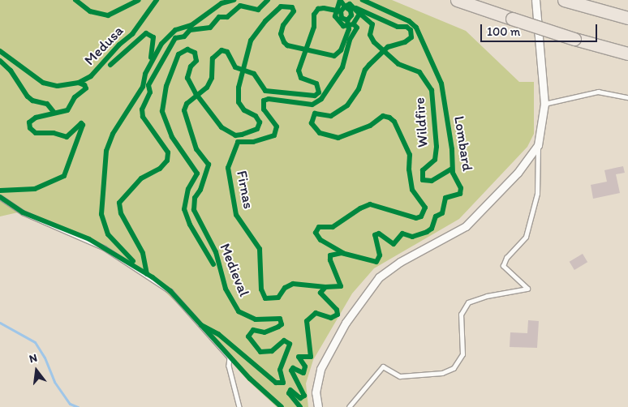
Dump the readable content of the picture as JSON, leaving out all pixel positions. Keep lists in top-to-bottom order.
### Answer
{
  "streets": {
    "cycle path": [
      "Medusa",
      "Wildfire",
      "Lombard",
      "Firnas",
      "Medieval"
    ]
  },
  "scale_bar": "100 m",
  "north": "top"
}
